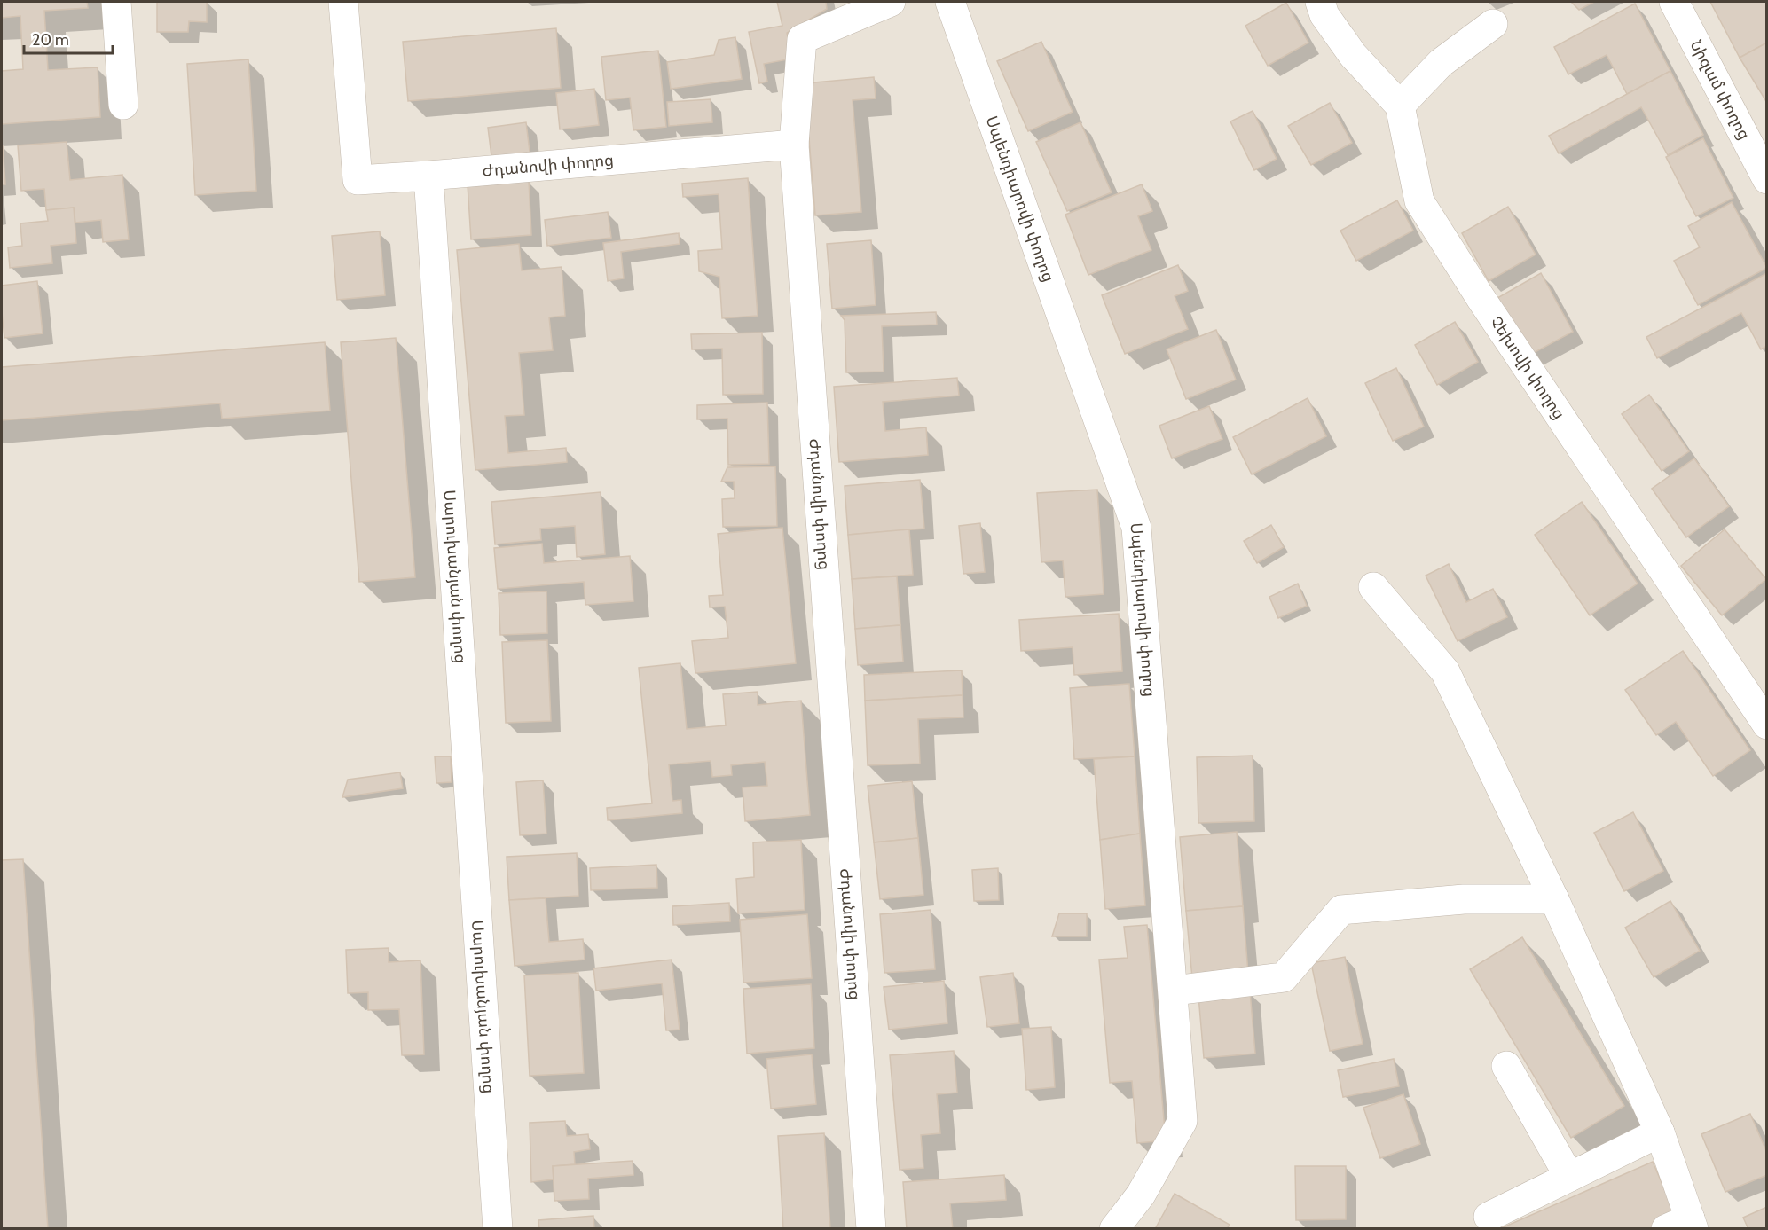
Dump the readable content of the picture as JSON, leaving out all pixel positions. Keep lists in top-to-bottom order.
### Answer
{
  "streets": {
    "street": [
      "Նիզամ փողոց",
      "Ժդանովի փողոց",
      "Սպենդիարովի փողոց",
      "Չեխովի փողոց",
      "Սարուխանյան փողոց"
    ]
  },
  "crossings": [
    ["Ժդանովի փողոց", "Սարուխանյան փողոց"]
  ],
  "scale_bar": "20 m"
}
